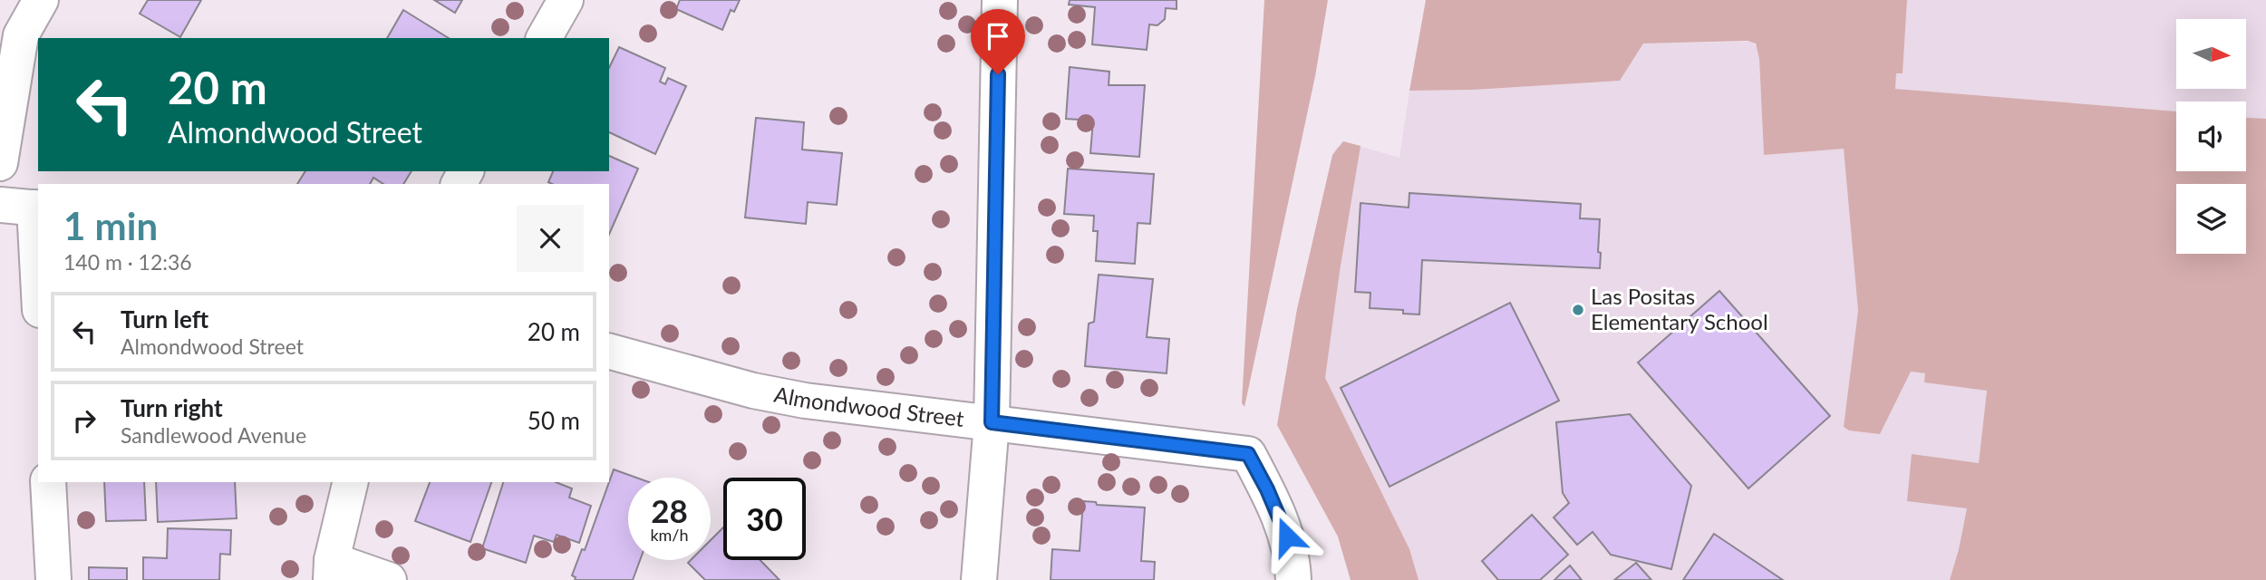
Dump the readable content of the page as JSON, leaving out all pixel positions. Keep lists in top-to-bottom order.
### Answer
{
  "streets": {
    "street": ["Almondwood Street"]
  },
  "places": ["Las Positas Elementary School"],
  "north": "right",
  "page": {
    "turn": ["20 m", "Almondwood Street"],
    "heading": ["1 min", "140 m · 12:36"],
    "list": [
      {
        "name": "Turn left",
        "note": "Almondwood Street",
        "value": "20 m"
      },
      {
        "name": "Turn right",
        "note": "Sandlewood Avenue",
        "value": "50 m"
      }
    ],
    "speed": "28 km/h",
    "limit": "30"
  }
}
